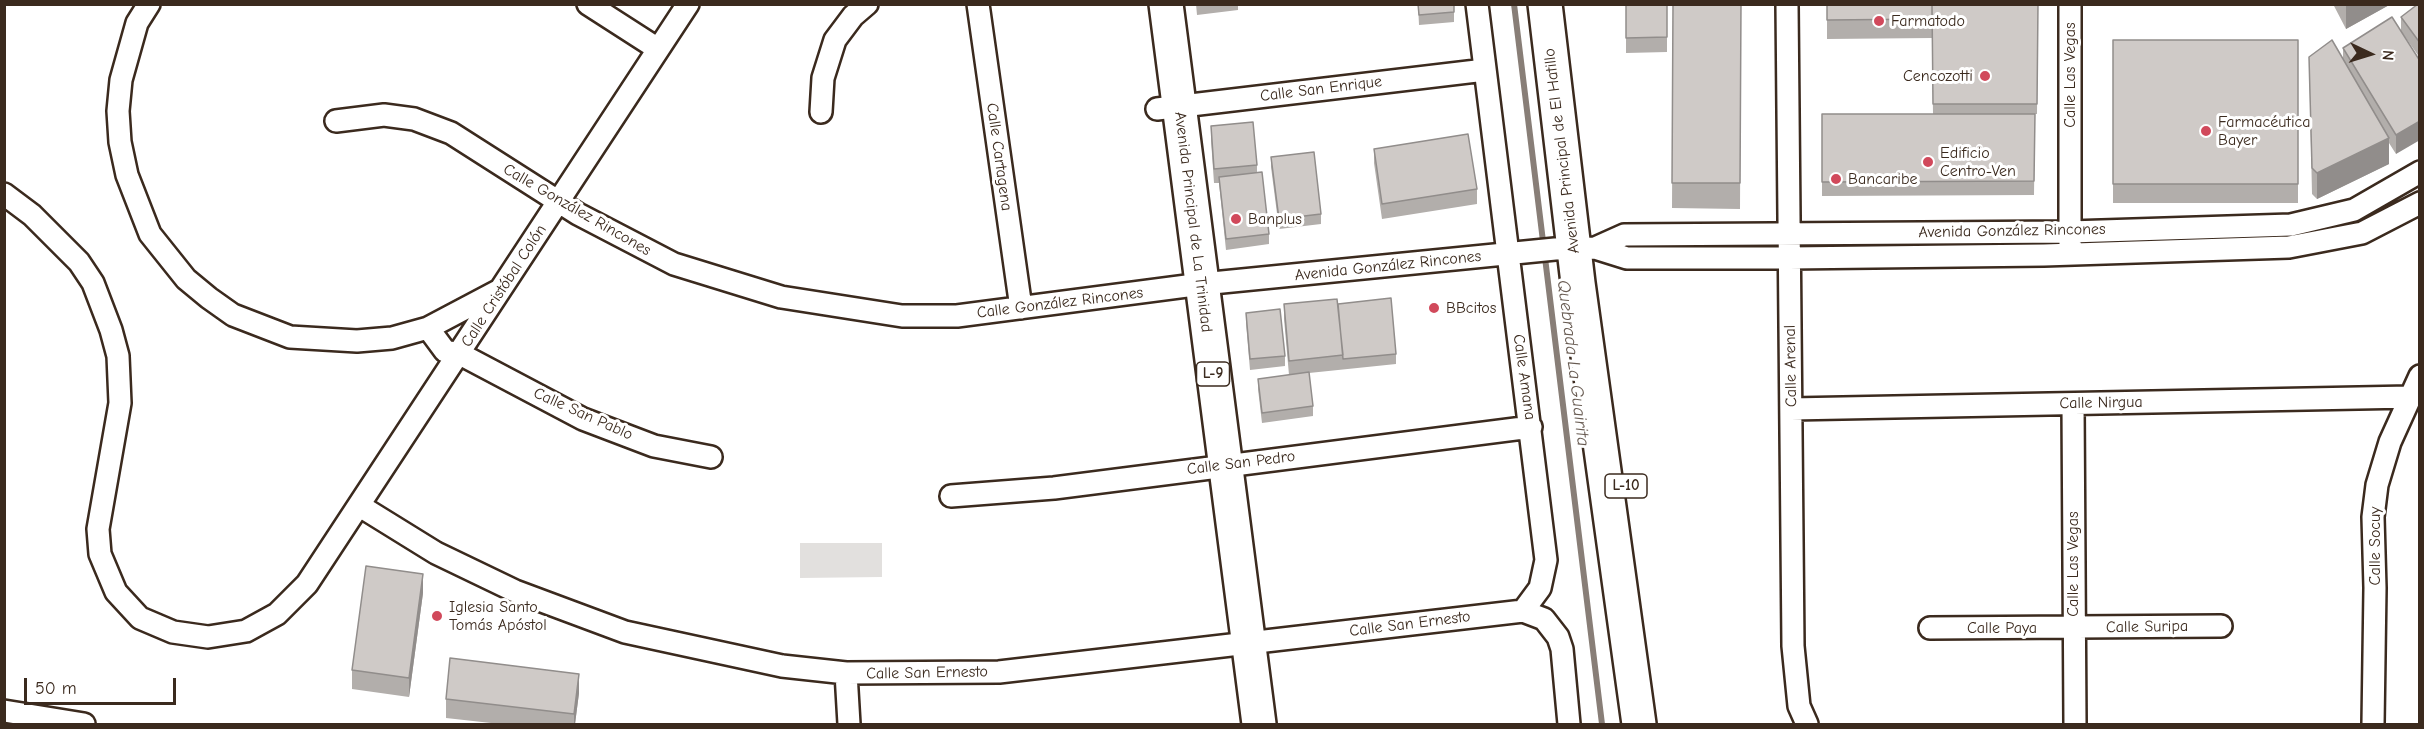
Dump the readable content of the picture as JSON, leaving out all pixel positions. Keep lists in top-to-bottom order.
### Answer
{
  "streets": {
    "main road": [
      "Avenida Principal de El Hatillo",
      "Avenida Principal de La Trinidad",
      "L-9",
      "L-10"
    ],
    "street": [
      "Calle Las Vegas",
      "Calle San Enrique",
      "Calle Cartagena",
      "Calle González Rincones",
      "Avenida González Rincones",
      "Calle Cristóbal Colón",
      "Calle Arenal",
      "Calle Amana",
      "Calle Nirgua",
      "Calle San Pablo",
      "Calle San Pedro",
      "Calle Socuy",
      "Calle San Ernesto",
      "Calle Suripa",
      "Calle Paya"
    ]
  },
  "crossings": [
    ["Calle Las Vegas", "Avenida González Rincones"],
    ["Calle Las Vegas", "Calle Nirgua"],
    ["Calle Las Vegas", "Calle Suripa"],
    ["Calle Las Vegas", "Calle Paya"],
    ["Calle San Enrique", "Avenida Principal de La Trinidad"],
    ["Calle San Enrique", "Calle Amana"],
    ["Avenida Principal de El Hatillo", "Avenida González Rincones"],
    ["Calle Cartagena", "Calle González Rincones"],
    ["Calle González Rincones", "Avenida Principal de La Trinidad"],
    ["Calle González Rincones", "Avenida González Rincones"],
    ["Calle González Rincones", "Calle Cristóbal Colón"],
    ["Avenida Principal de La Trinidad", "Avenida González Rincones"],
    ["Avenida Principal de La Trinidad", "Calle San Pedro"],
    ["Avenida Principal de La Trinidad", "Calle San Ernesto"],
    ["Avenida González Rincones", "Calle Arenal"],
    ["Avenida González Rincones", "Calle Amana"],
    ["Calle Cristóbal Colón", "Calle San Pablo"],
    ["Calle Cristóbal Colón", "Calle San Ernesto"],
    ["Calle Arenal", "Calle Nirgua"],
    ["Calle Amana", "Calle San Pedro"],
    ["Calle Amana", "Calle San Ernesto"],
    ["Calle Nirgua", "Calle Socuy"],
    ["Calle Suripa", "Calle Paya"]
  ],
  "water": ["Quebrada La Guairita"],
  "places": [
    "Farmatodo",
    "Cencozotti",
    "Farmacéutica Bayer",
    "Edificio Centro-Ven",
    "Bancaribe",
    "Banplus",
    "BBcitos",
    "Iglesia Santo Tomás Apóstol"
  ],
  "scale_bar": "50 m",
  "north": "right"
}
